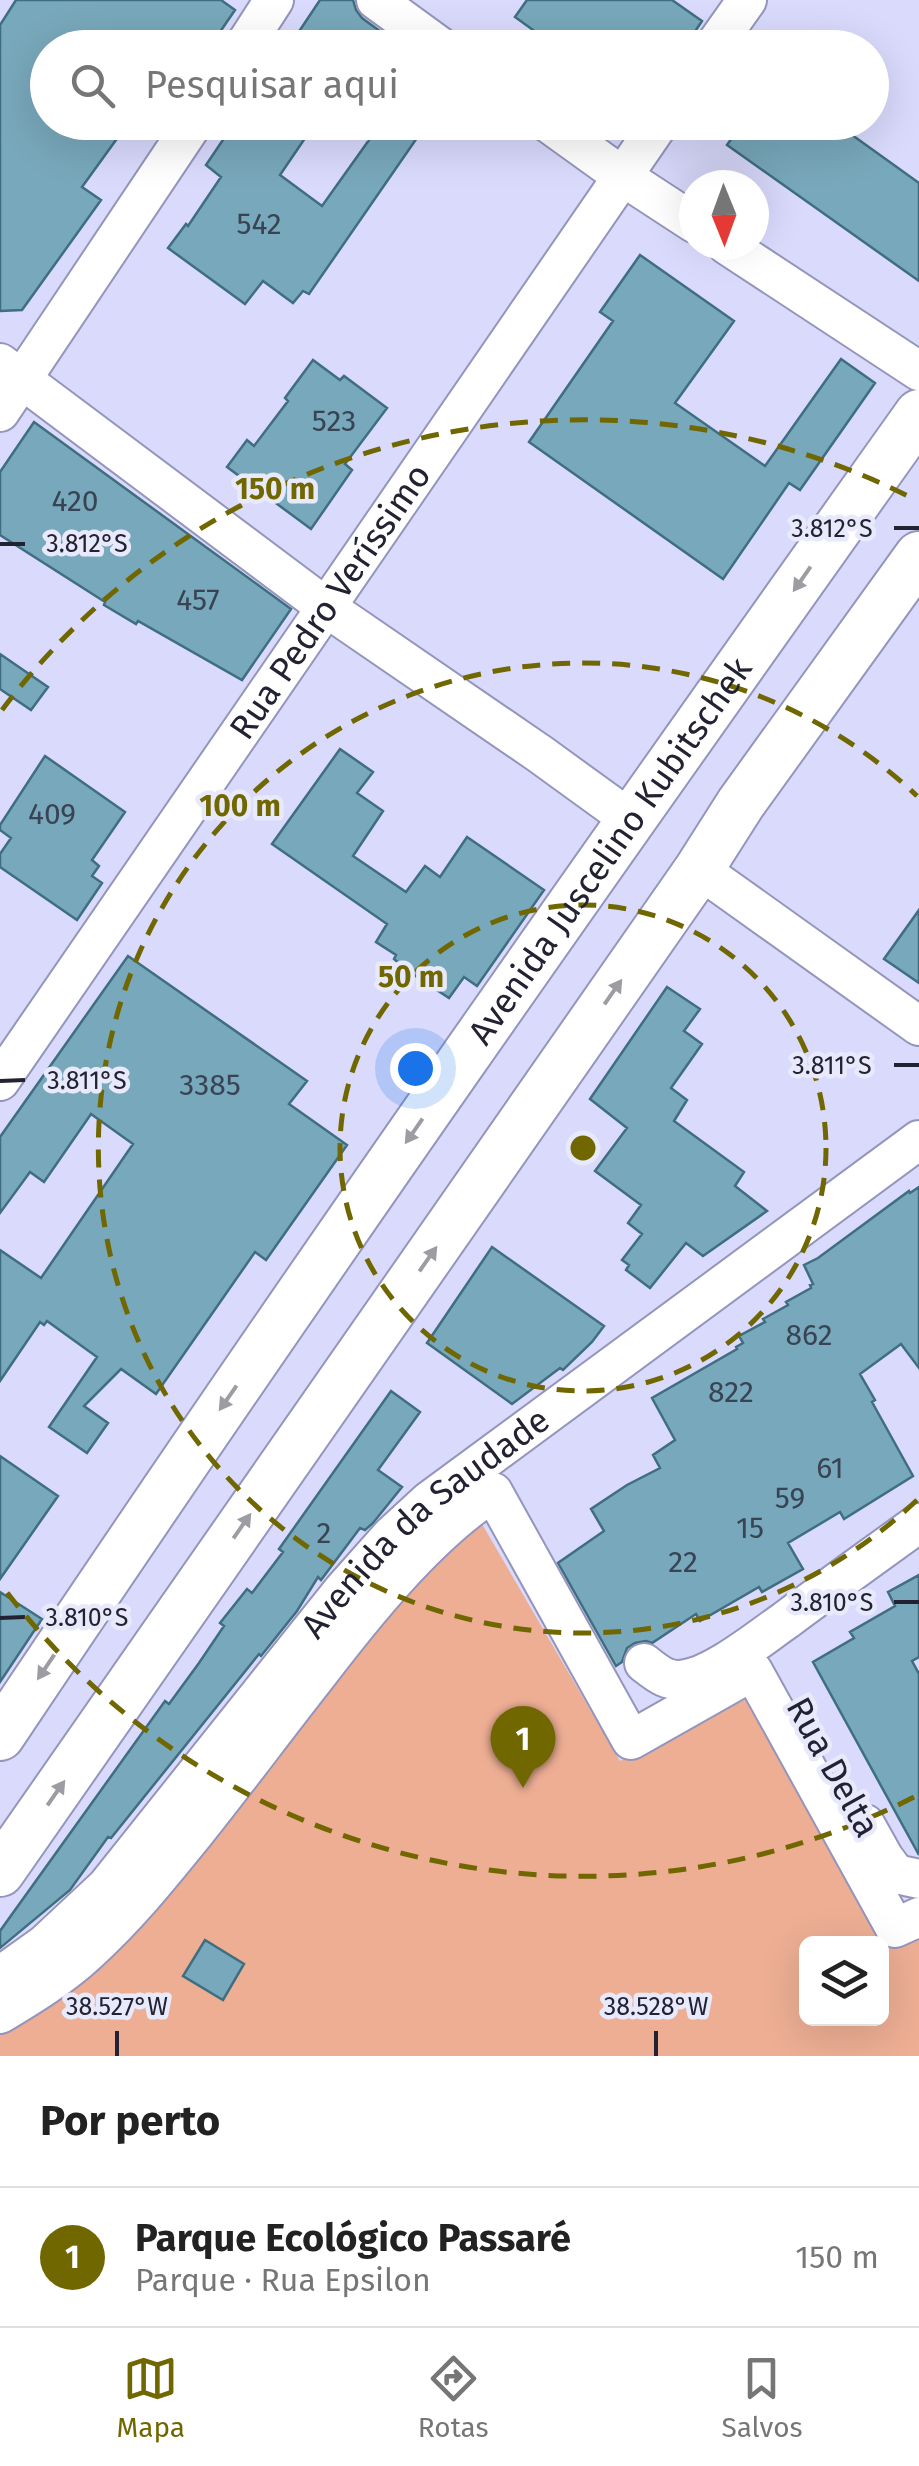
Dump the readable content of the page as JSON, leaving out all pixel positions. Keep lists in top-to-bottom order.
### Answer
{
  "streets": {
    "main road": ["Avenida Juscelino Kubitschek"],
    "street": ["Rua Pedro Veríssimo", "Avenida da Saudade", "Rua Delta"]
  },
  "house_numbers": [
    "542",
    "523",
    "420",
    "457",
    "409",
    "3385",
    "862",
    "822",
    "61",
    "59",
    "15",
    "2",
    "22"
  ],
  "north": "bottom",
  "page": {
    "search": "Pesquisar aqui",
    "pins": "1",
    "heading": "Por perto",
    "list": [
      {
        "mark": "1",
        "name": "Parque Ecológico Passaré",
        "note": "Parque · Rua Epsilon",
        "value": "150 m"
      }
    ],
    "nav": ["Mapa", "Rotas", "Salvos"]
  },
  "coordinates": [
    "3.812°S",
    "3.811°S",
    "3.810°S",
    "38.527°W",
    "38.528°W"
  ],
  "rings": ["150 m", "100 m", "50 m"]
}
